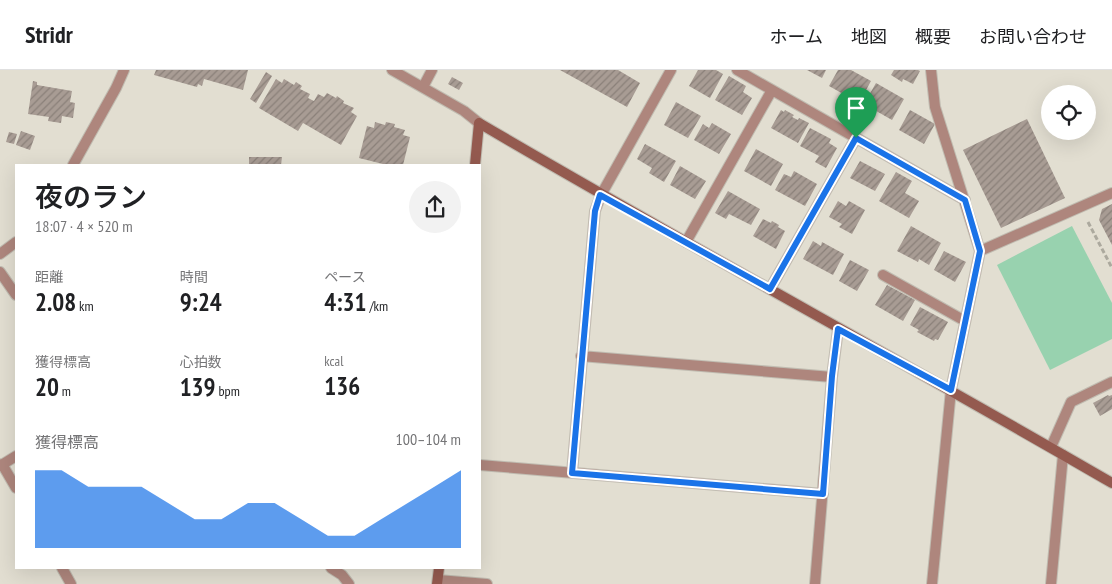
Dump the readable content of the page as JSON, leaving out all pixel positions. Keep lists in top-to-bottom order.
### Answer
{
  "page": {
    "header": "Stridr",
    "nav": [
      "ホーム",
      "地図",
      "概要",
      "お問い合わせ"
    ],
    "heading": ["夜のラン", "18:07 · 4 × 520 m"],
    "stats": [
      ["距離", "2.08 km"],
      ["時間", "9:24"],
      ["ペース", "4:31 /km"],
      ["獲得標高", "20 m"],
      ["心拍数", "139 bpm"],
      ["kcal", "136"]
    ],
    "chart": ["獲得標高", "100–104 m"]
  }
}
